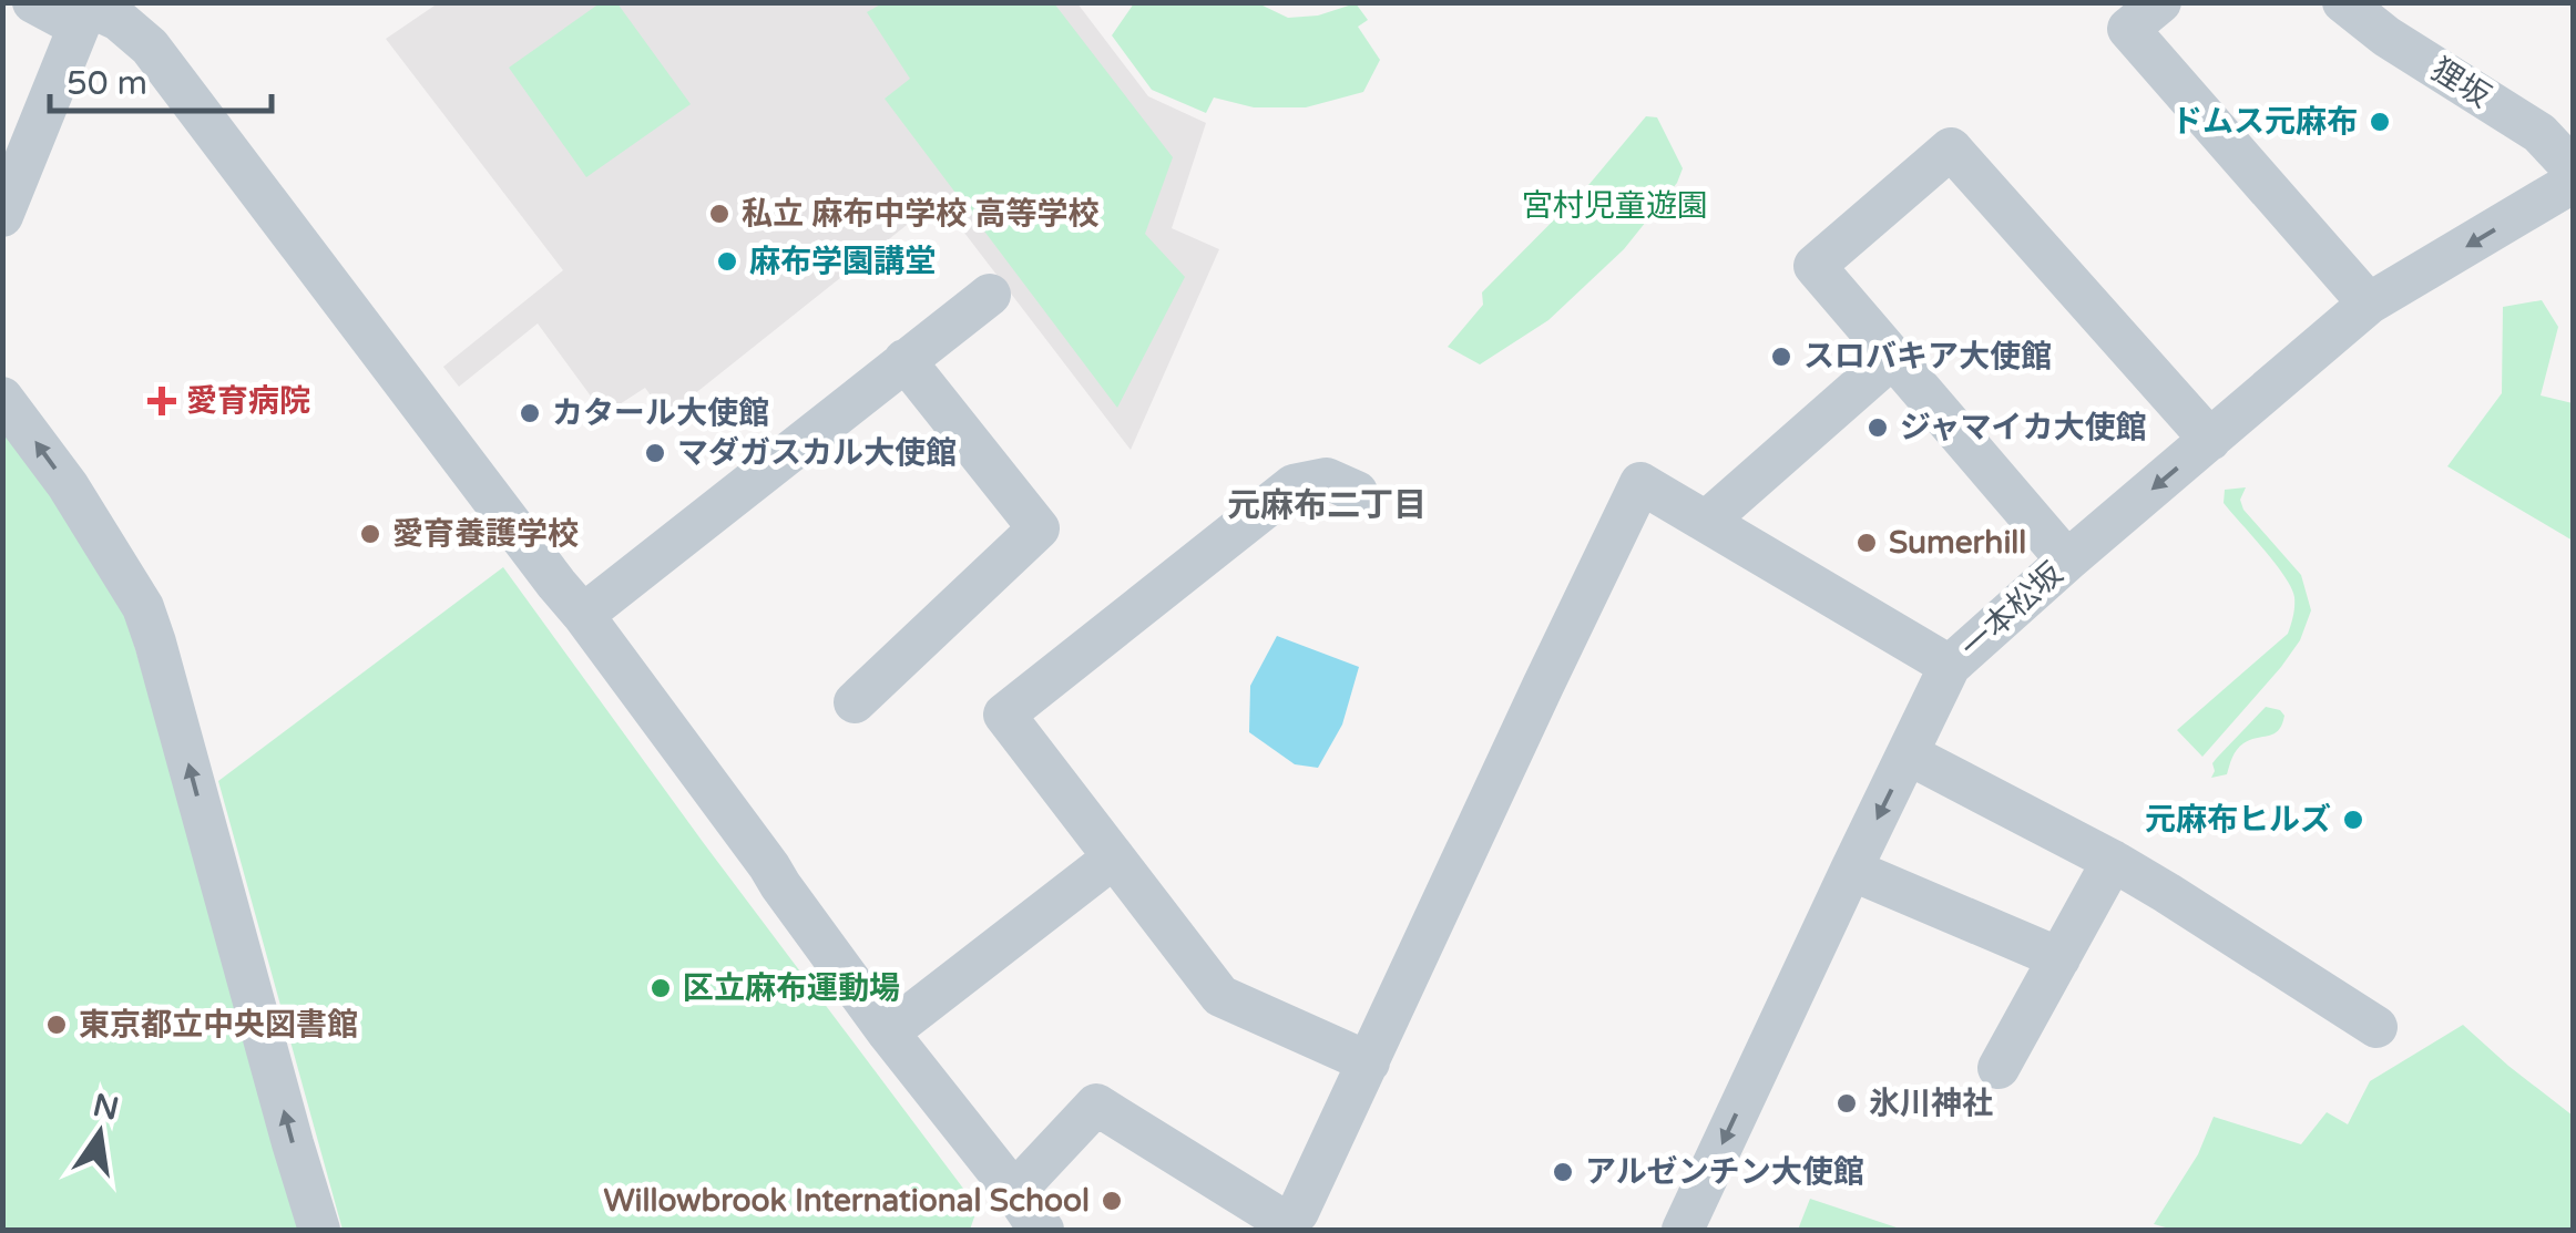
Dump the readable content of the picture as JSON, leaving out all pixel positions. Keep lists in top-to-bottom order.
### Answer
{
  "streets": {
    "street": ["狸坂", "一本松坂"]
  },
  "one_way": ["一本松坂"],
  "districts": ["元麻布二丁目"],
  "parks": ["宮村児童遊園"],
  "places": {
    "other": [
      "ドムス元麻布",
      "私立 麻布中学校 高等学校",
      "麻布学園講堂",
      "スロバキア大使館",
      "カタール大使館",
      "ジャマイカ大使館",
      "マダガスカル大使館",
      "愛育養護学校",
      "Sumerhill",
      "元麻布ヒルズ",
      "区立麻布運動場",
      "東京都立中央図書館",
      "氷川神社",
      "アルゼンチン大使館",
      "Willowbrook International School"
    ],
    "health": ["愛育病院"]
  },
  "scale_bar": "50 m",
  "north": "top"
}
